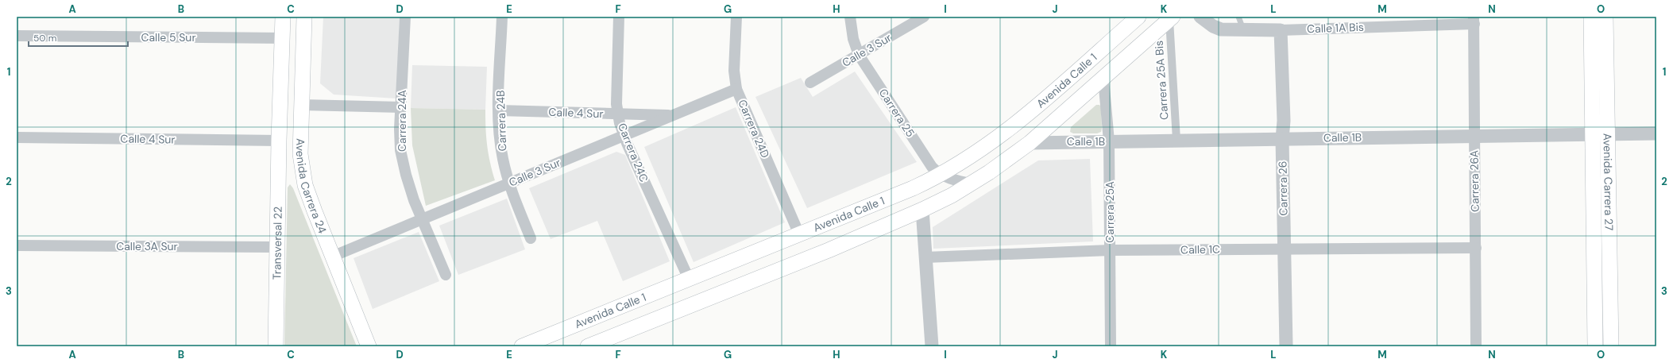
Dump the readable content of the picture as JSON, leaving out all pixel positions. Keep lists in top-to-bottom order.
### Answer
{
  "streets": {
    "main road": [
      "Avenida Calle 1",
      "Avenida Carrera 27",
      "Avenida Carrera 24",
      "Transversal 22"
    ],
    "street": [
      "Calle 1A Bis",
      "Calle 5 Sur",
      "Calle 3 Sur",
      "Carrera 25A Bis",
      "Calle 4 Sur",
      "Carrera 25",
      "Carrera 24A",
      "Carrera 24B",
      "Carrera 24D",
      "Calle 1B",
      "Carrera 24C",
      "Carrera 26A",
      "Carrera 26",
      "Carrera 25A",
      "Calle 3A Sur",
      "Calle 1C"
    ]
  },
  "crossings": [
    ["Calle 1A Bis", "Carrera 26A"],
    ["Calle 1A Bis", "Carrera 26"],
    ["Calle 5 Sur", "Avenida Carrera 24"],
    ["Calle 3 Sur", "Calle 4 Sur"],
    ["Calle 3 Sur", "Carrera 25"],
    ["Calle 3 Sur", "Carrera 24A"],
    ["Calle 3 Sur", "Carrera 24B"],
    ["Calle 3 Sur", "Carrera 24D"],
    ["Calle 3 Sur", "Carrera 24C"],
    ["Calle 3 Sur", "Avenida Carrera 24"],
    ["Avenida Calle 1", "Carrera 25"],
    ["Avenida Calle 1", "Carrera 24D"],
    ["Avenida Calle 1", "Carrera 24C"],
    ["Carrera 25A Bis", "Calle 1B"],
    ["Calle 4 Sur", "Carrera 24B"],
    ["Calle 4 Sur", "Carrera 24C"],
    ["Calle 4 Sur", "Avenida Carrera 24"],
    ["Calle 4 Sur", "Transversal 22"],
    ["Calle 1B", "Carrera 26A"],
    ["Calle 1B", "Avenida Carrera 27"],
    ["Calle 1B", "Carrera 26"],
    ["Calle 1B", "Carrera 25A"],
    ["Carrera 26A", "Calle 1C"],
    ["Avenida Carrera 24", "Transversal 22"],
    ["Carrera 26", "Calle 1C"],
    ["Carrera 25A", "Calle 1C"],
    ["Transversal 22", "Calle 3A Sur"]
  ],
  "scale_bar": "50 m",
  "grid": {
    "columns": [
      "A",
      "B",
      "C",
      "D",
      "E",
      "F",
      "G",
      "H",
      "I",
      "J",
      "K",
      "L",
      "M",
      "N",
      "O"
    ],
    "rows": ["1", "2", "3"]
  }
}
